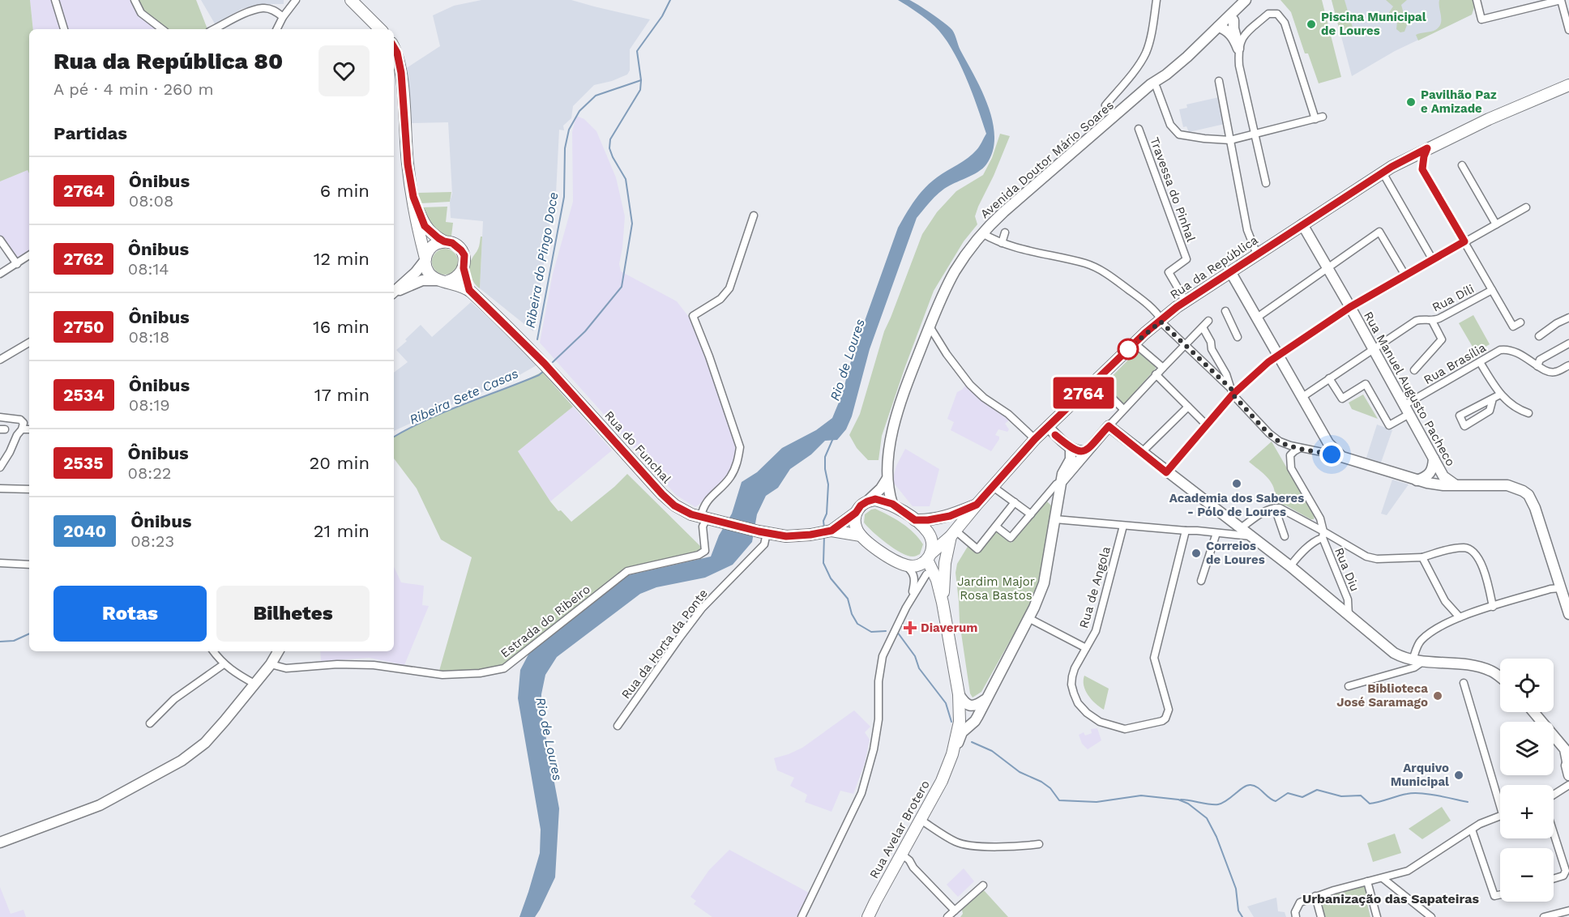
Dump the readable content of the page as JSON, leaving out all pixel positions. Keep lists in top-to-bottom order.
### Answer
{
  "streets": {
    "main road": ["Rua da República", "Rua do Funchal", "Rua Avelar Brotero"],
    "street": [
      "Avenida Doutor Mário Soares",
      "Travessa do Pinhal",
      "Rua Díli",
      "Rua Brasília",
      "Rua Manuel Augusto Pacheco",
      "Rua Diu",
      "Rua de Angola",
      "Estrada do Ribeiro",
      "Rua da Horta da Ponte"
    ]
  },
  "crossings": [
    ["Travessa do Pinhal", "Rua da República"],
    ["Rua da República", "Rua Manuel Augusto Pacheco"],
    ["Rua Díli", "Rua Brasília"],
    ["Rua Díli", "Rua Manuel Augusto Pacheco"],
    ["Rua Brasília", "Rua Manuel Augusto Pacheco"],
    ["Rua do Funchal", "Estrada do Ribeiro"],
    ["Rua do Funchal", "Rua da Horta da Ponte"]
  ],
  "districts": ["Urbanização das Sapateiras"],
  "water": ["Ribeira do Pingo Doce", "Rio de Loures", "Ribeira Sete Casas"],
  "parks": ["Jardim Major Rosa Bastos"],
  "places": {
    "other": [
      "Piscina Municipal de Loures",
      "Pavilhão Paz e Amizade",
      "Academia dos Saberes - Pólo de Loures",
      "Correios de Loures",
      "Biblioteca José Saramago",
      "Arquivo Municipal"
    ],
    "health": ["Diaverum"]
  },
  "lines": ["bus line 2764"],
  "page": {
    "on_map": "2764",
    "heading": [
      ["Rua da República 80", "A pé · 4 min · 260 m"],
      "Partidas"
    ],
    "list": [
      {
        "mark": "2764",
        "name": "Ônibus",
        "note": "08:08",
        "value": "6 min"
      },
      {
        "mark": "2762",
        "name": "Ônibus",
        "note": "08:14",
        "value": "12 min"
      },
      {
        "mark": "2750",
        "name": "Ônibus",
        "note": "08:18",
        "value": "16 min"
      },
      {
        "mark": "2534",
        "name": "Ônibus",
        "note": "08:19",
        "value": "17 min"
      },
      {
        "mark": "2535",
        "name": "Ônibus",
        "note": "08:22",
        "value": "20 min"
      },
      {
        "mark": "2040",
        "name": "Ônibus",
        "note": "08:23",
        "value": "21 min"
      }
    ],
    "buttons": ["Rotas", "Bilhetes"],
    "map_buttons": ["+", "−"]
  }
}
